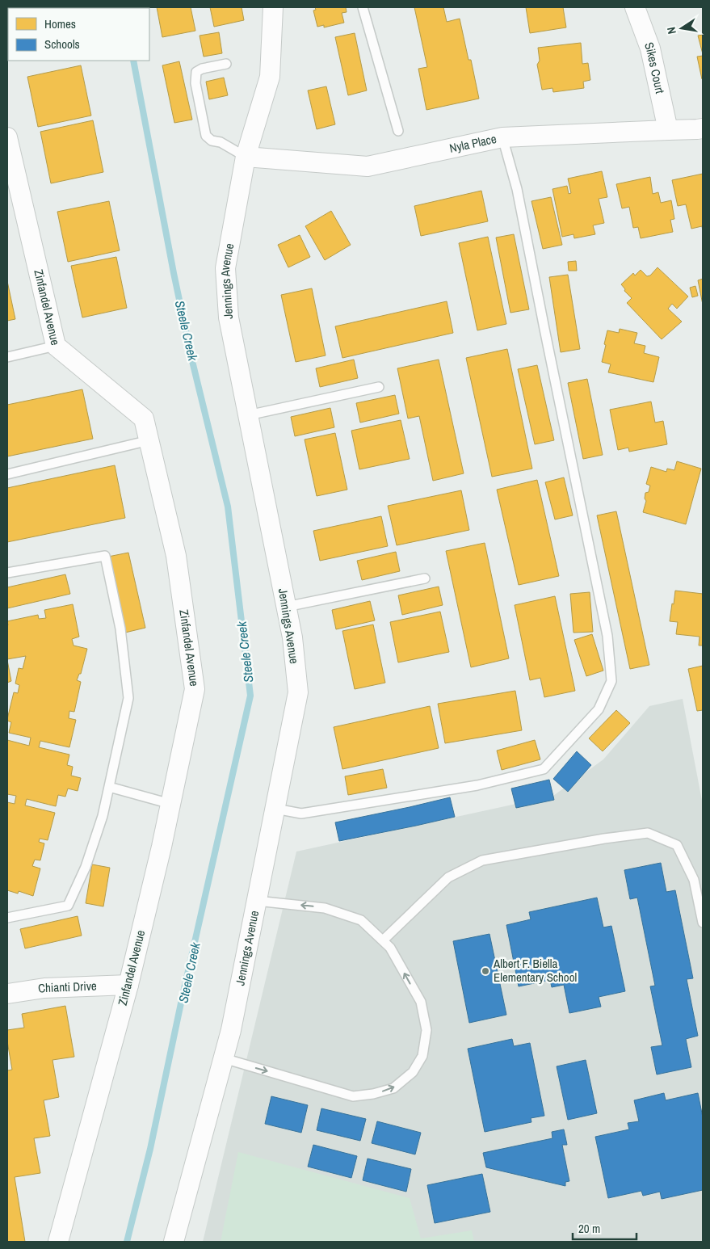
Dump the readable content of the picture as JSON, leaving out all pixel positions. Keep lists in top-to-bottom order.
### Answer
{
  "streets": {
    "street": [
      "Sikes Court",
      "Nyla Place",
      "Jennings Avenue",
      "Zinfandel Avenue",
      "Chianti Drive"
    ]
  },
  "crossings": [
    ["Sikes Court", "Nyla Place"],
    ["Nyla Place", "Jennings Avenue"],
    ["Zinfandel Avenue", "Chianti Drive"]
  ],
  "water": ["Steele Creek"],
  "places": ["Albert F. Biella Elementary School"],
  "legend": ["Homes", "Schools"],
  "scale_bar": "20 m",
  "north": "left"
}
